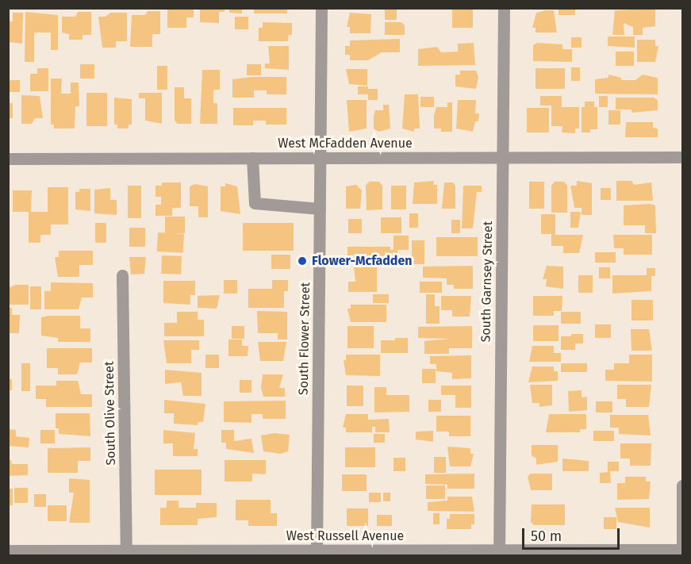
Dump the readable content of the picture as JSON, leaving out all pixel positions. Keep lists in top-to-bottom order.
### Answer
{
  "streets": {
    "street": [
      "West McFadden Avenue",
      "South Garnsey Street",
      "South Flower Street",
      "South Olive Street",
      "West Russell Avenue"
    ]
  },
  "crossings": [
    ["West McFadden Avenue", "South Garnsey Street"],
    ["West McFadden Avenue", "South Flower Street"],
    ["South Garnsey Street", "West Russell Avenue"],
    ["South Flower Street", "West Russell Avenue"],
    ["South Olive Street", "West Russell Avenue"]
  ],
  "places": ["Flower-Mcfadden"],
  "scale_bar": "50 m"
}
